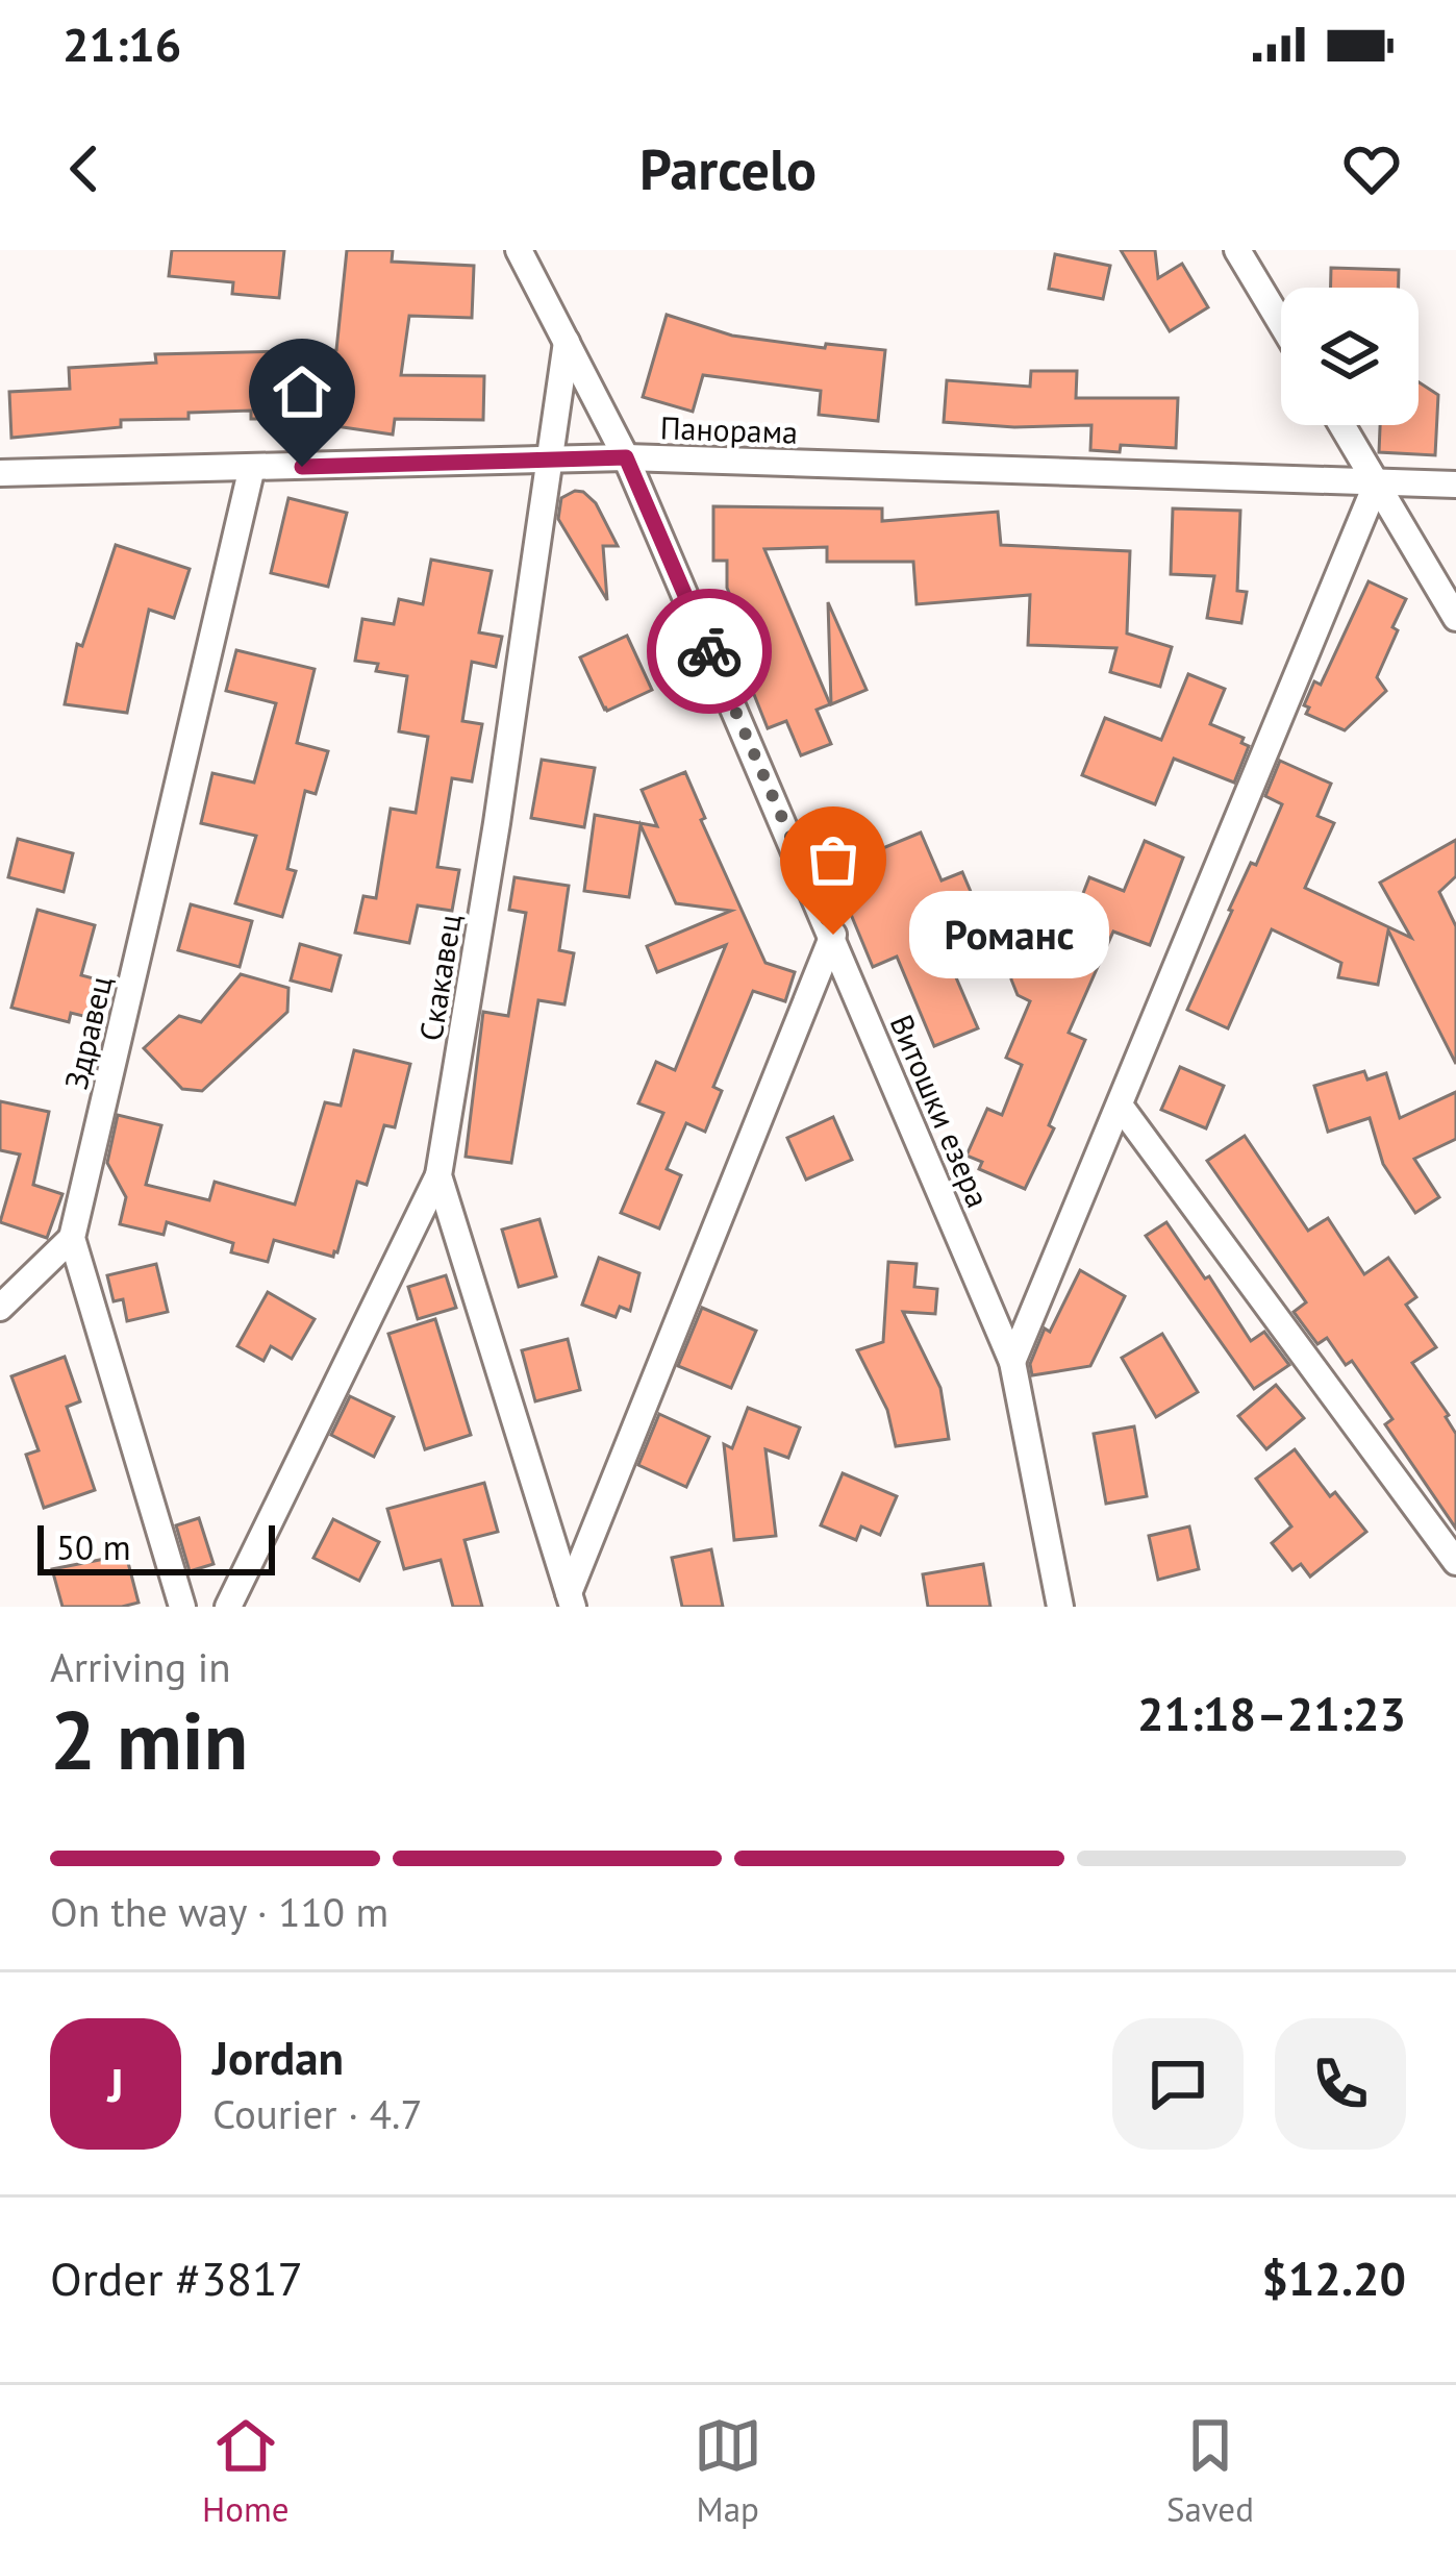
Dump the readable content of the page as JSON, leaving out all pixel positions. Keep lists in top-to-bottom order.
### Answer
{
  "streets": {
    "street": [
      "Панорама",
      "Скакавец",
      "Здравец",
      "Витошки езера"
    ]
  },
  "crossings": [
    ["Панорама", "Скакавец"],
    ["Панорама", "Здравец"],
    ["Панорама", "Витошки езера"],
    ["Скакавец", "Витошки езера"]
  ],
  "places": ["Романс"],
  "scale_bar": "50 m",
  "page": {
    "status": "21:16",
    "header": "Parcelo",
    "bubble": "Романс",
    "scale": "50 m",
    "heading": ["2 min", "Arriving in", "21:18–21:23"],
    "panel": [
      "Jordan",
      "Courier · 4.7",
      "Order #3817",
      "$12.20"
    ],
    "bar": "On the way · 110 m",
    "round": "J",
    "tabs": ["Home", "Map", "Saved"]
  }
}
